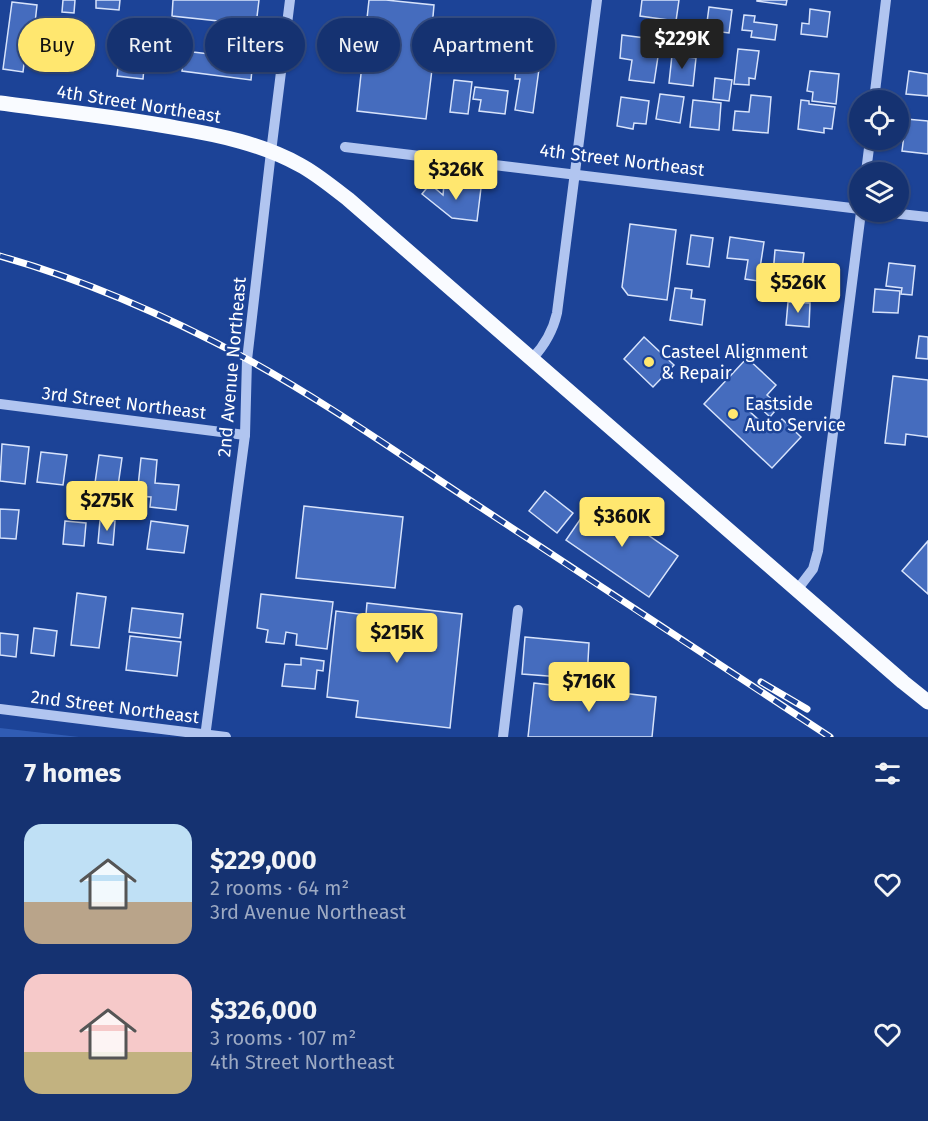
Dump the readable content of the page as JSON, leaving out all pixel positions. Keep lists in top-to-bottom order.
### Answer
{
  "streets": {
    "main road": ["4th Street Northeast"],
    "street": ["2nd Avenue Northeast", "3rd Street Northeast", "2nd Street Northeast"]
  },
  "crossings": [
    ["4th Street Northeast", "2nd Avenue Northeast"],
    ["2nd Avenue Northeast", "3rd Street Northeast"],
    ["2nd Avenue Northeast", "2nd Street Northeast"]
  ],
  "places": ["Casteel Alignment & Repair", "Eastside Auto Service"],
  "page": {
    "chip": [
      "Buy",
      "Rent",
      "Filters",
      "New",
      "Apartment"
    ],
    "price": [
      "$229K",
      "$326K",
      "$526K",
      "$275K",
      "$360K",
      "$215K",
      "$716K"
    ],
    "heading": "7 homes",
    "list": [
      {
        "name": "$229,000",
        "note": "2 rooms · 64 m² · 3rd Avenue Northeast"
      },
      {
        "name": "$326,000",
        "note": "3 rooms · 107 m² · 4th Street Northeast"
      }
    ]
  }
}
